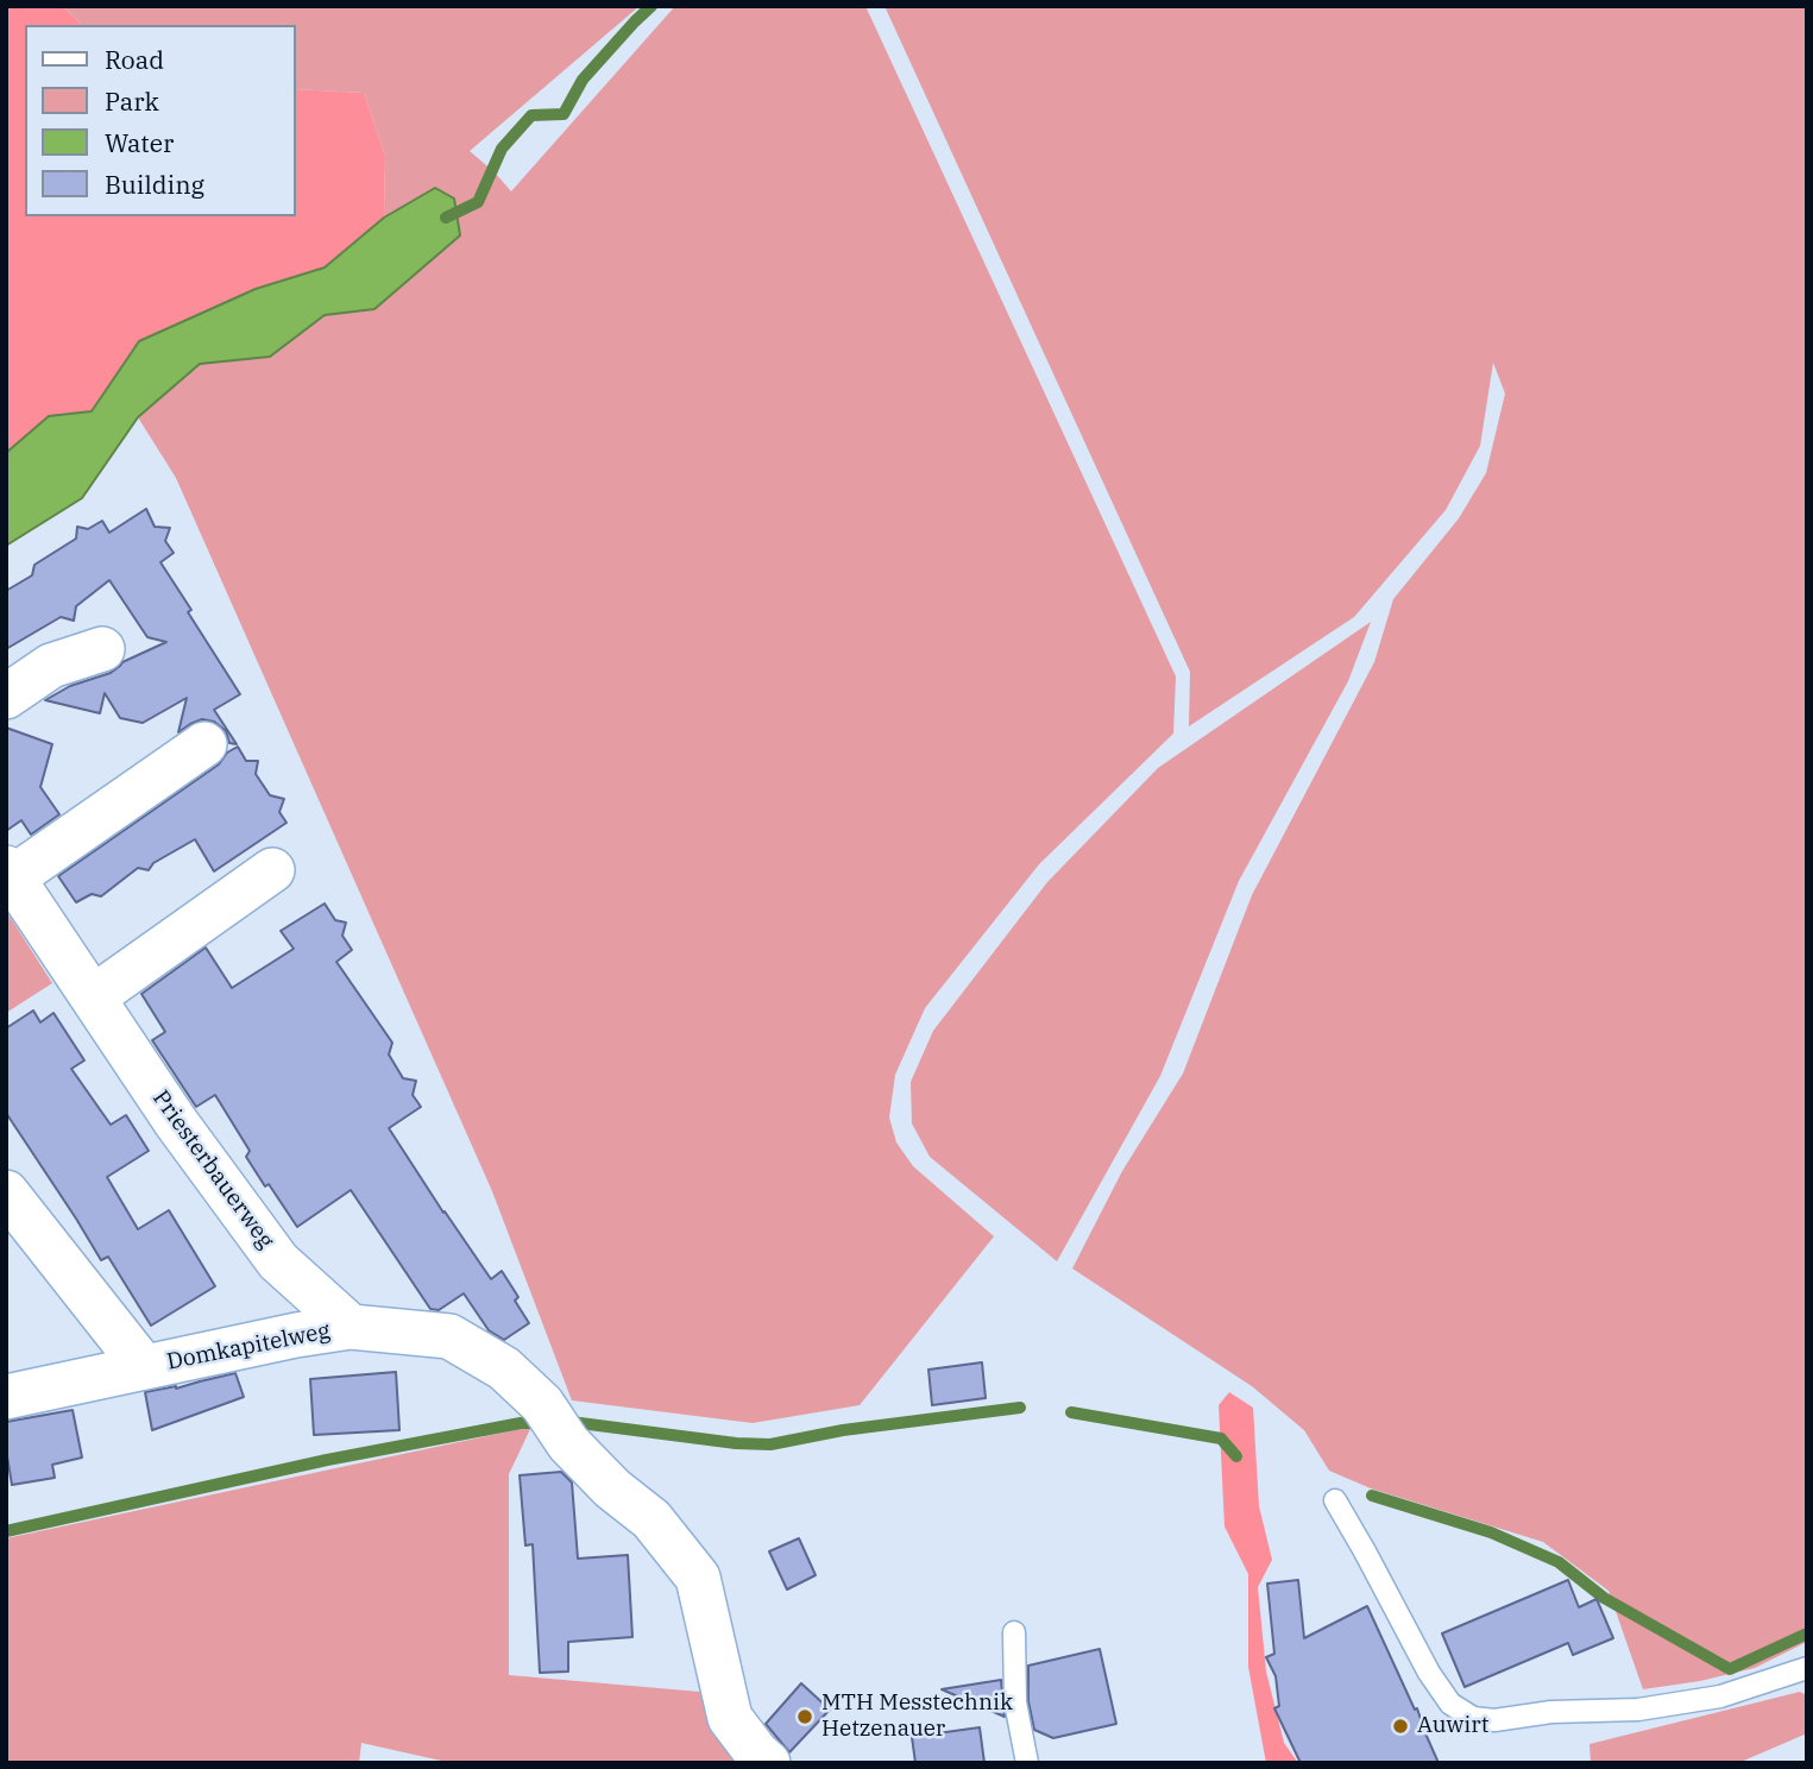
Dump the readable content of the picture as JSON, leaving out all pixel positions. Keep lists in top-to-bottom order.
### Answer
{
  "streets": {
    "street": ["Priesterbauerweg", "Domkapitelweg"]
  },
  "crossings": [
    ["Priesterbauerweg", "Domkapitelweg"]
  ],
  "places": ["MTH Messtechnik Hetzenauer", "Auwirt"],
  "legend": [
    "Road",
    "Park",
    "Water",
    "Building"
  ]
}
